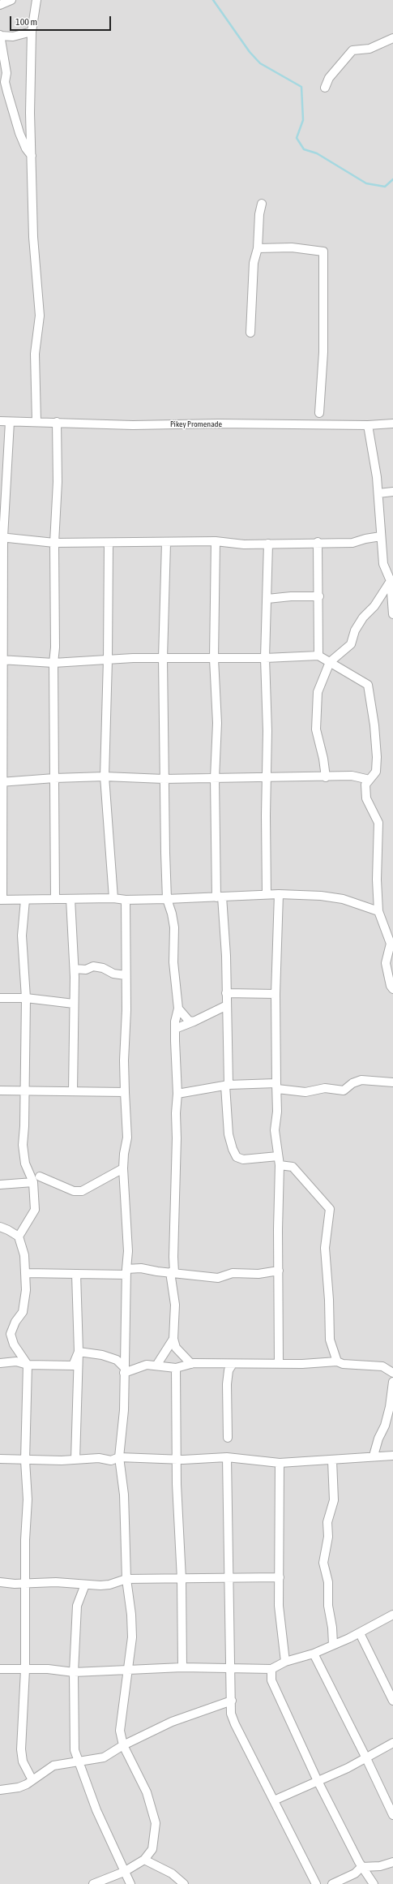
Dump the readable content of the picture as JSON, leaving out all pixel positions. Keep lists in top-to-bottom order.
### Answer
{
  "streets": {
    "street": ["Pikey Promenade"]
  },
  "scale_bar": "100 m"
}
